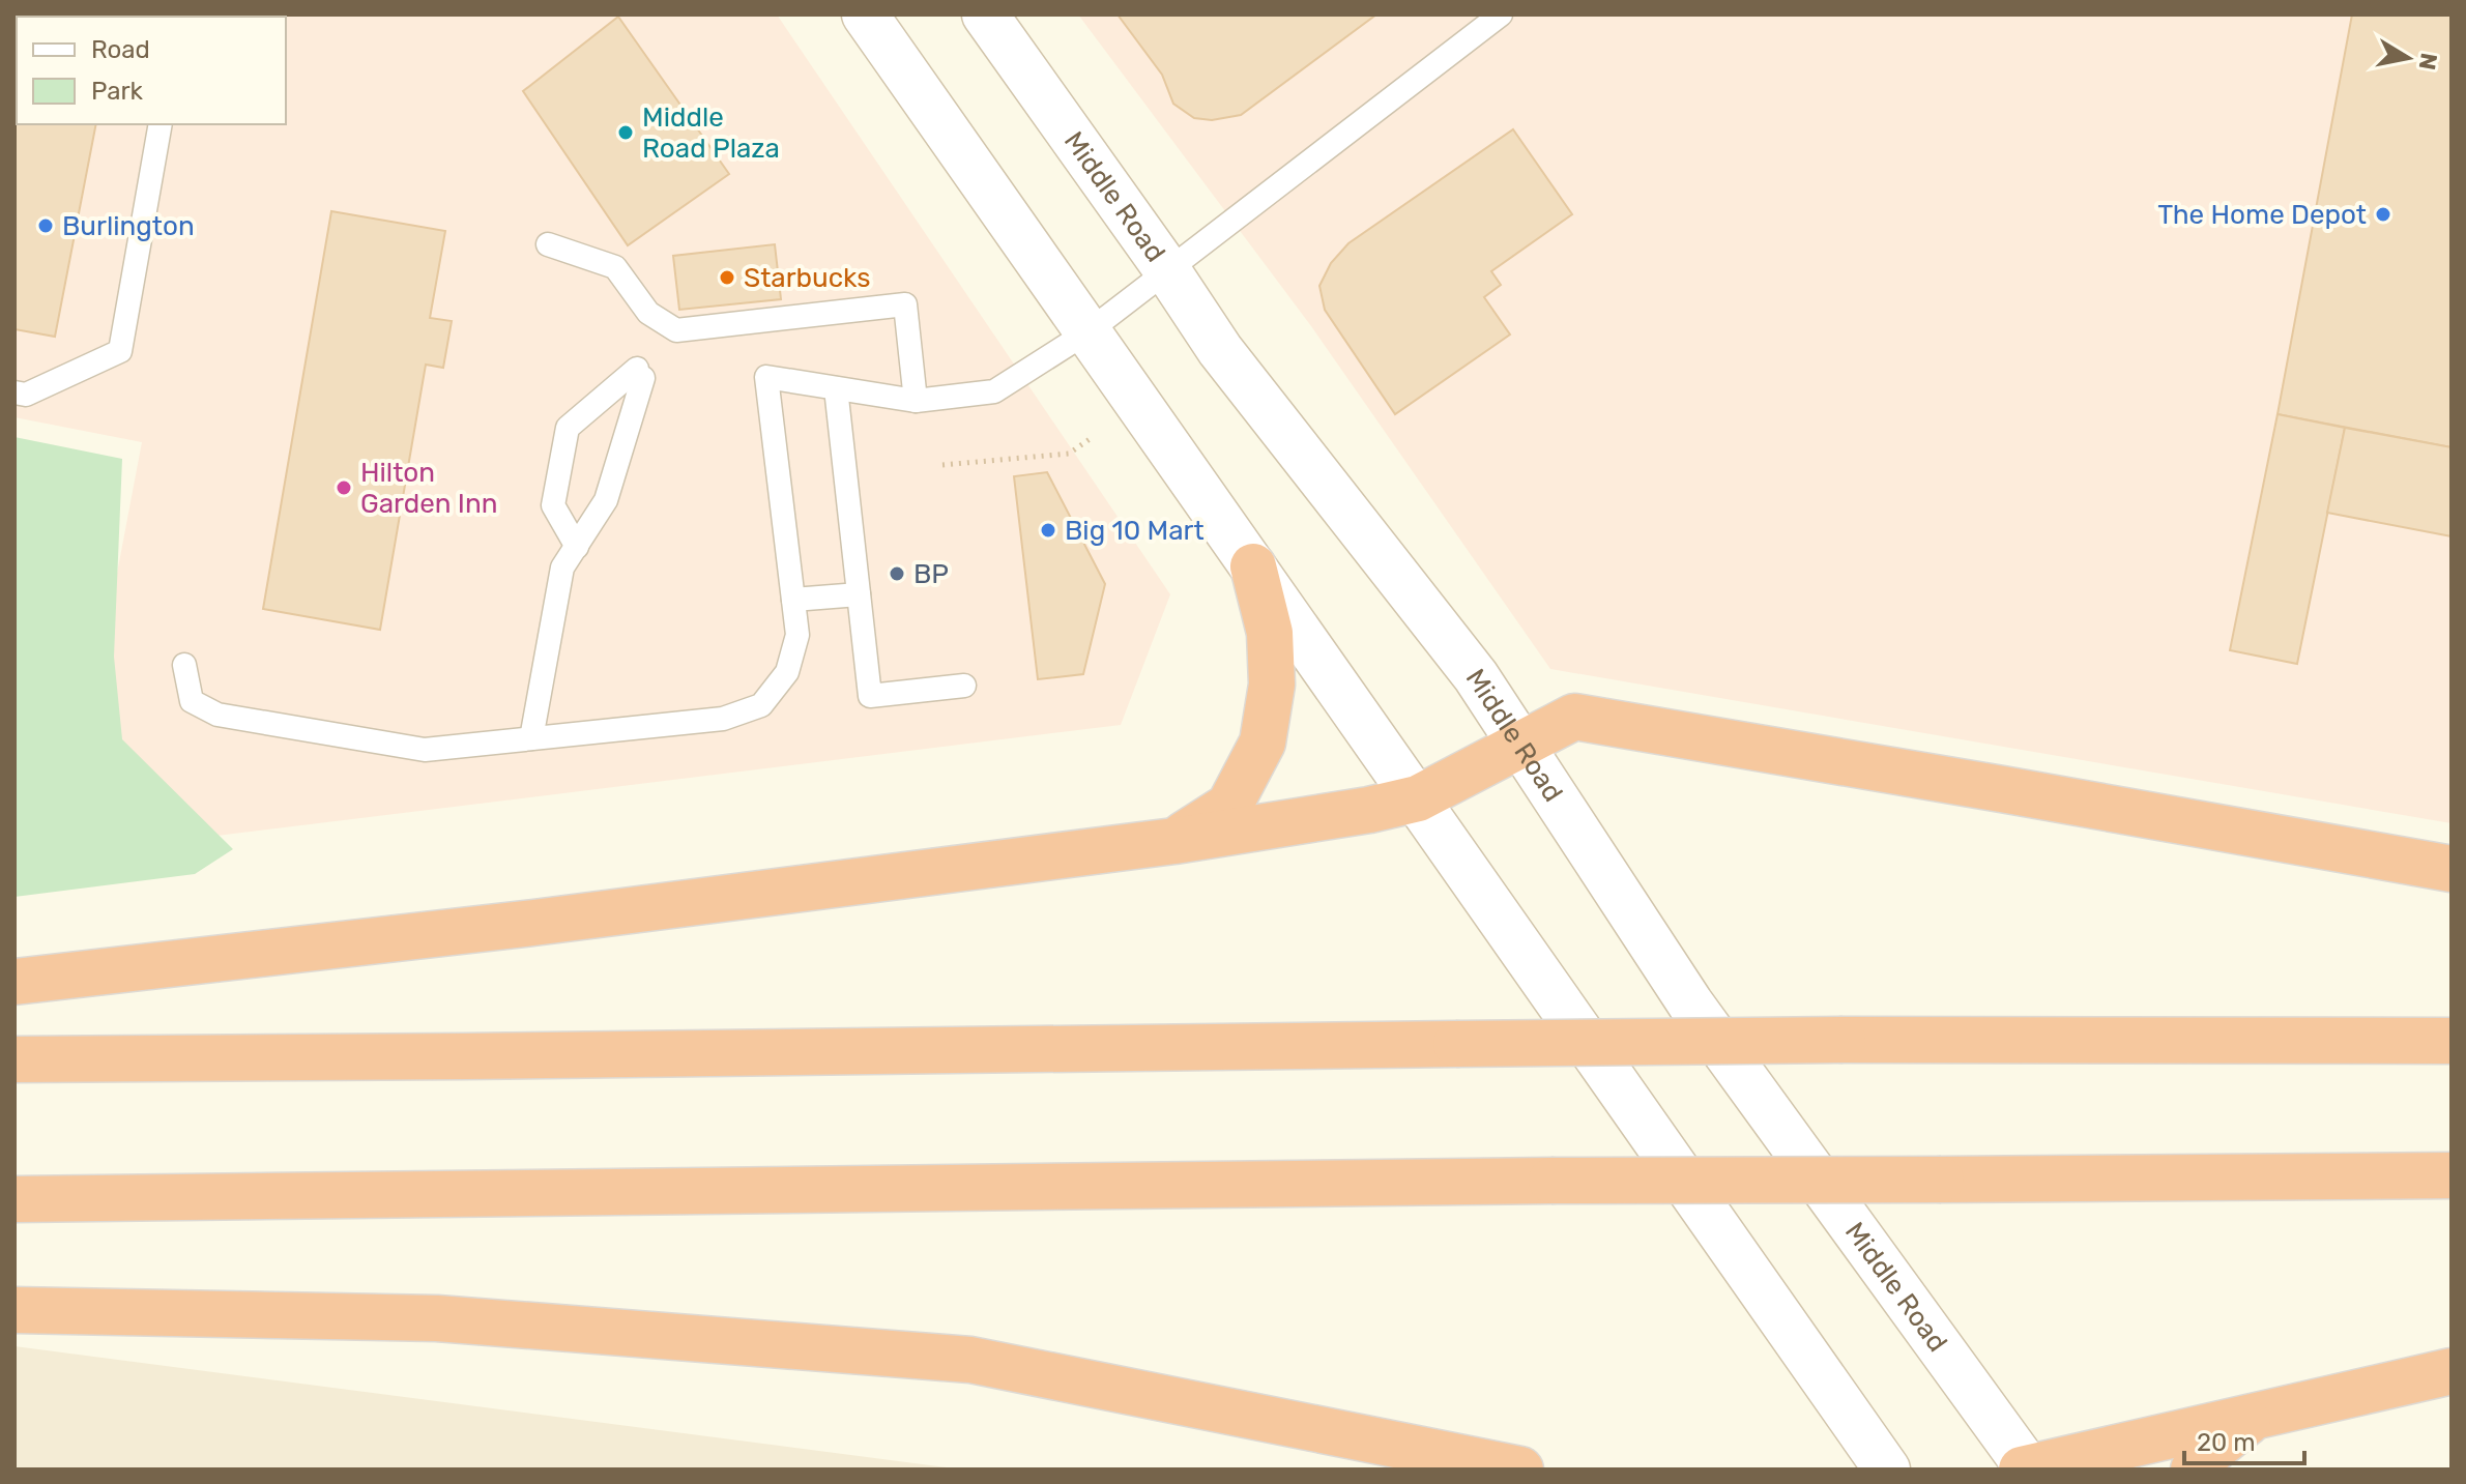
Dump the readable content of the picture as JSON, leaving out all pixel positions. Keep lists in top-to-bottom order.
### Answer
{
  "streets": {
    "main road": ["Middle Road"]
  },
  "places": [
    "Middle Road Plaza",
    "The Home Depot",
    "Burlington",
    "Starbucks",
    "Hilton Garden Inn",
    "Big 10 Mart",
    "BP"
  ],
  "legend": ["Road", "Park"],
  "scale_bar": "20 m",
  "north": "right"
}
